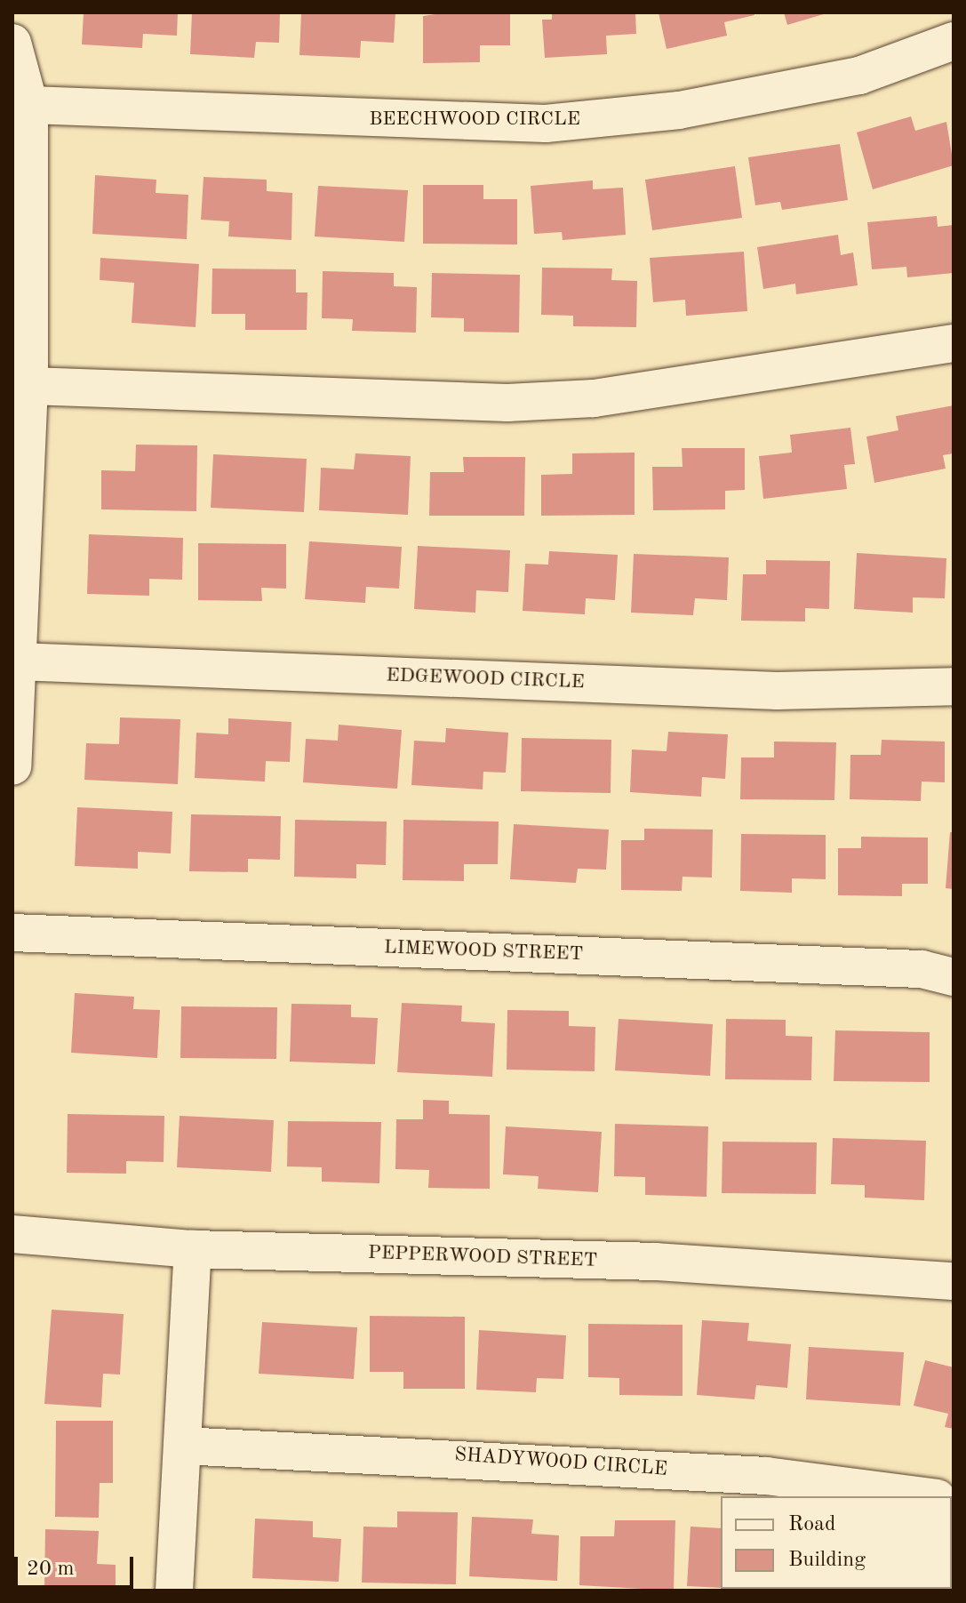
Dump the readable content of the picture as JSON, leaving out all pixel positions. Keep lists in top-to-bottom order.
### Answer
{
  "streets": {
    "street": [
      "BEECHWOOD CIRCLE",
      "EDGEWOOD CIRCLE",
      "LIMEWOOD STREET",
      "PEPPERWOOD STREET",
      "SHADYWOOD CIRCLE"
    ]
  },
  "legend": ["Road", "Building"],
  "scale_bar": "20 m"
}
